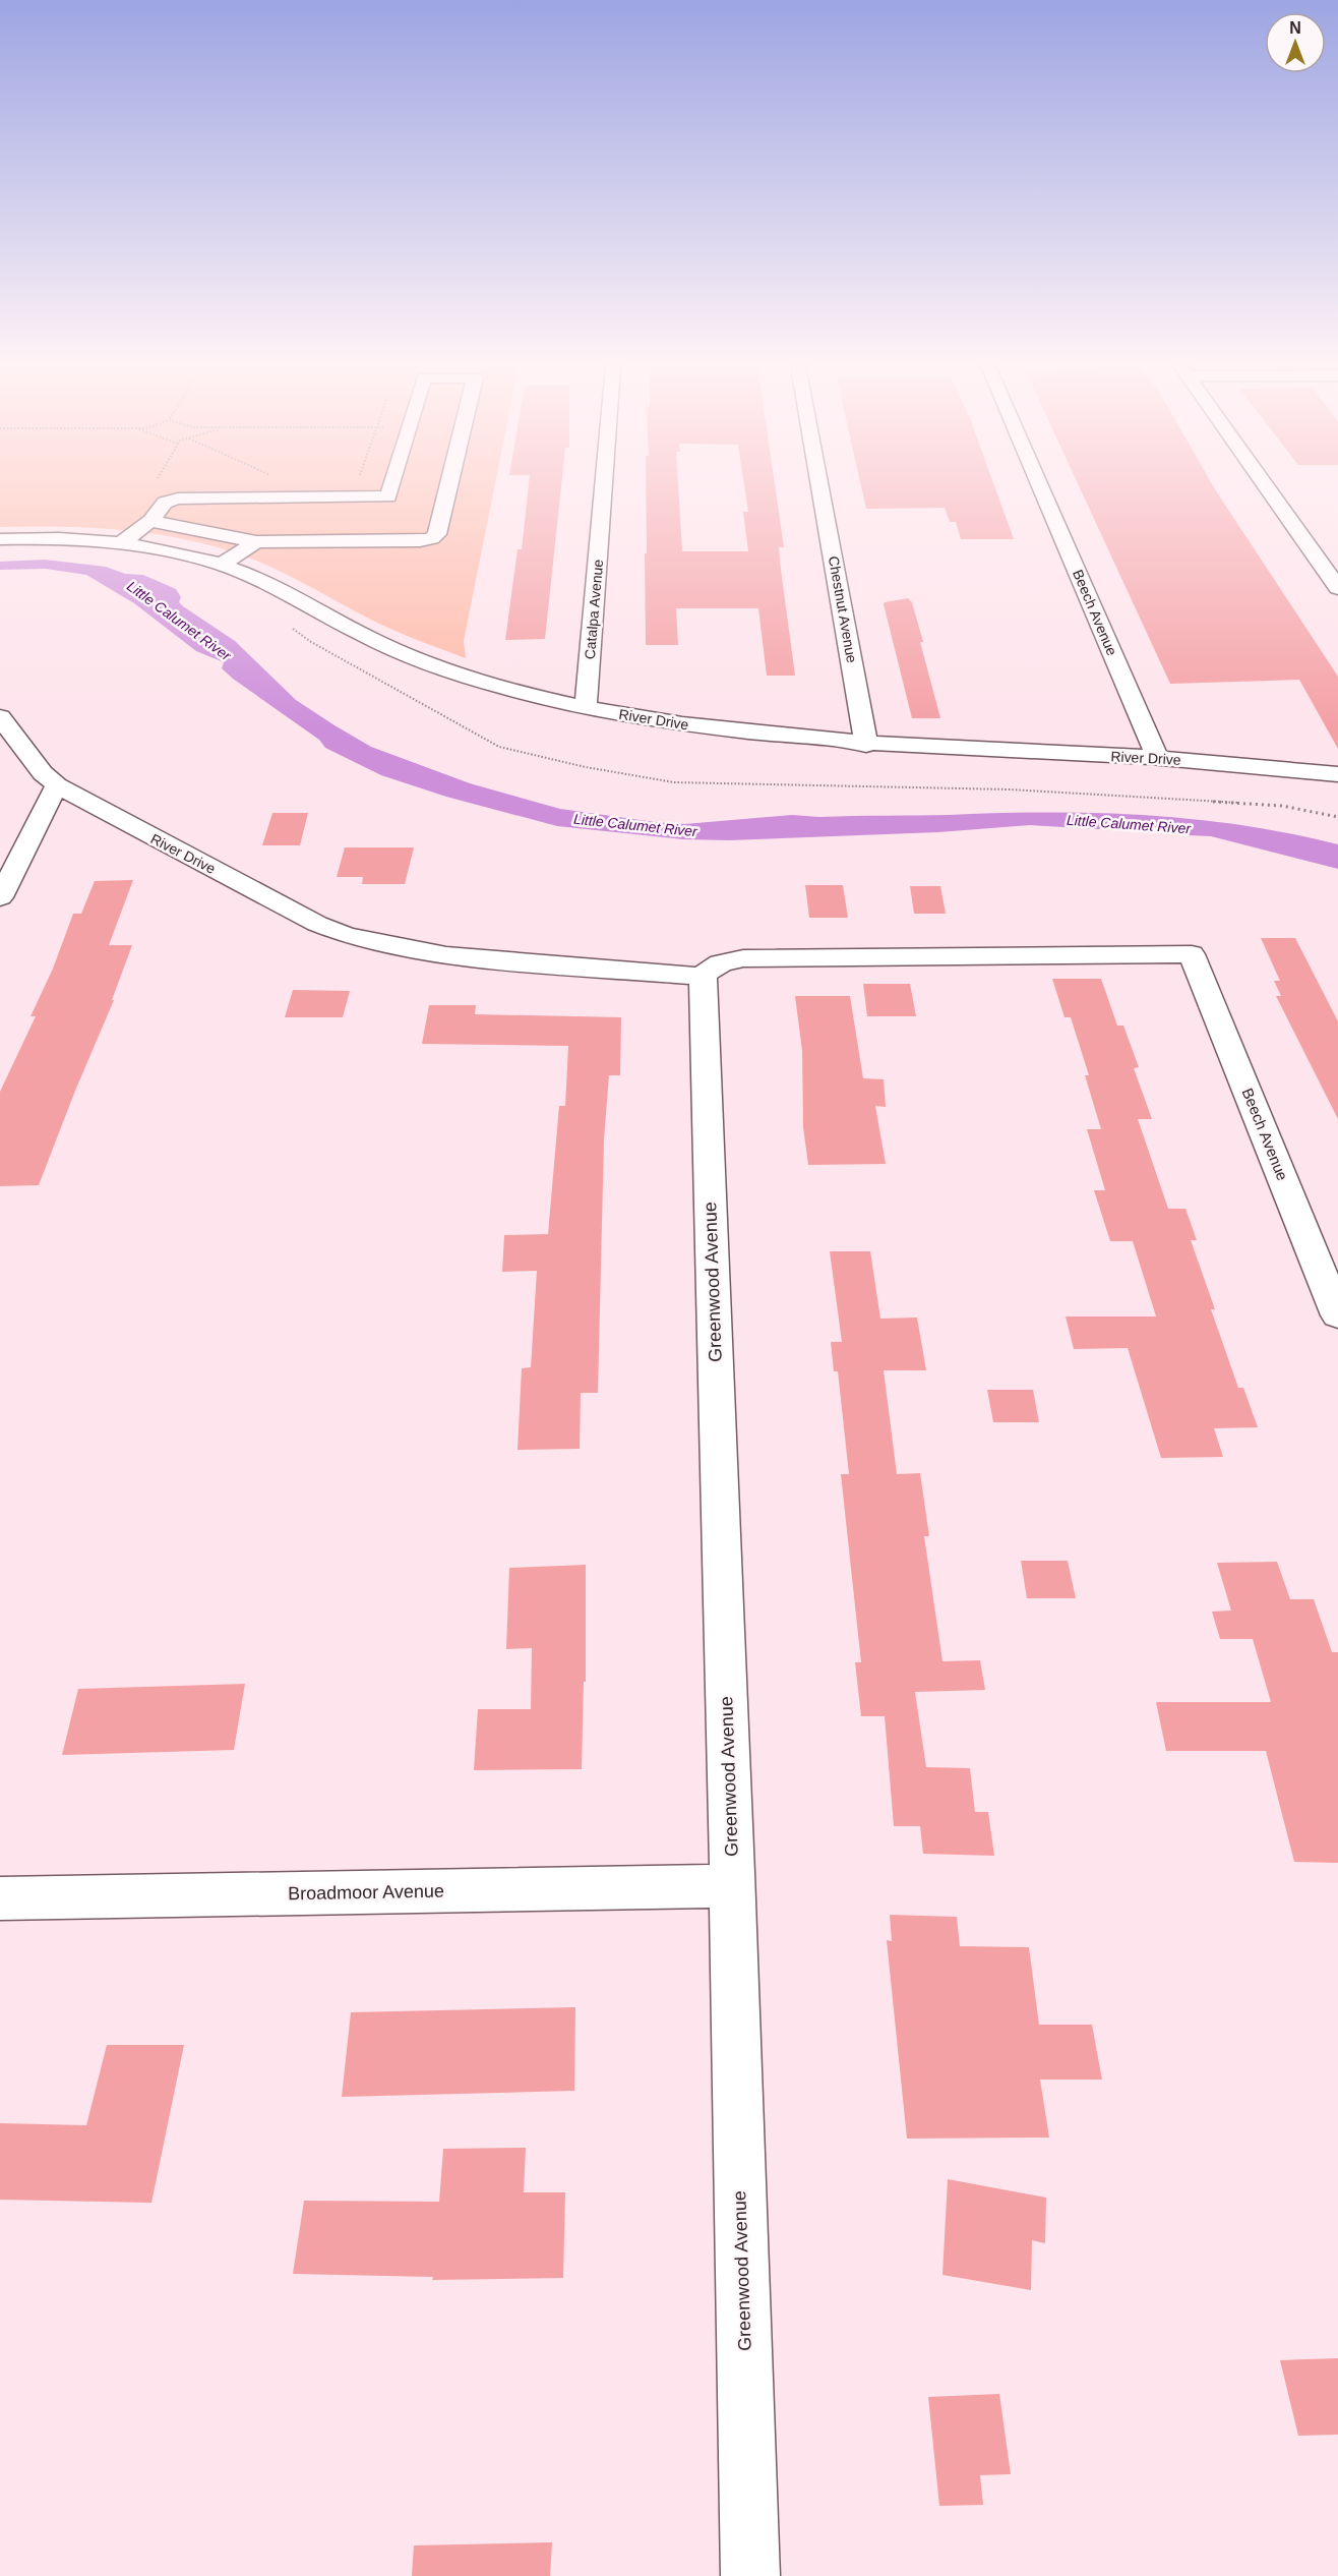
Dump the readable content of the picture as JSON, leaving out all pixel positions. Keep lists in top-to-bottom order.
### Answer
{
  "streets": {
    "street": [
      "Catalpa Avenue",
      "Chestnut Avenue",
      "Beech Avenue",
      "River Drive",
      "Greenwood Avenue",
      "Broadmoor Avenue"
    ]
  },
  "crossings": [
    ["Catalpa Avenue", "River Drive"],
    ["Chestnut Avenue", "River Drive"],
    ["Beech Avenue", "River Drive"],
    ["Beech Avenue", "Greenwood Avenue"],
    ["River Drive", "Greenwood Avenue"],
    ["Greenwood Avenue", "Broadmoor Avenue"]
  ],
  "water": ["Little Calumet River"],
  "north": "top"
}
